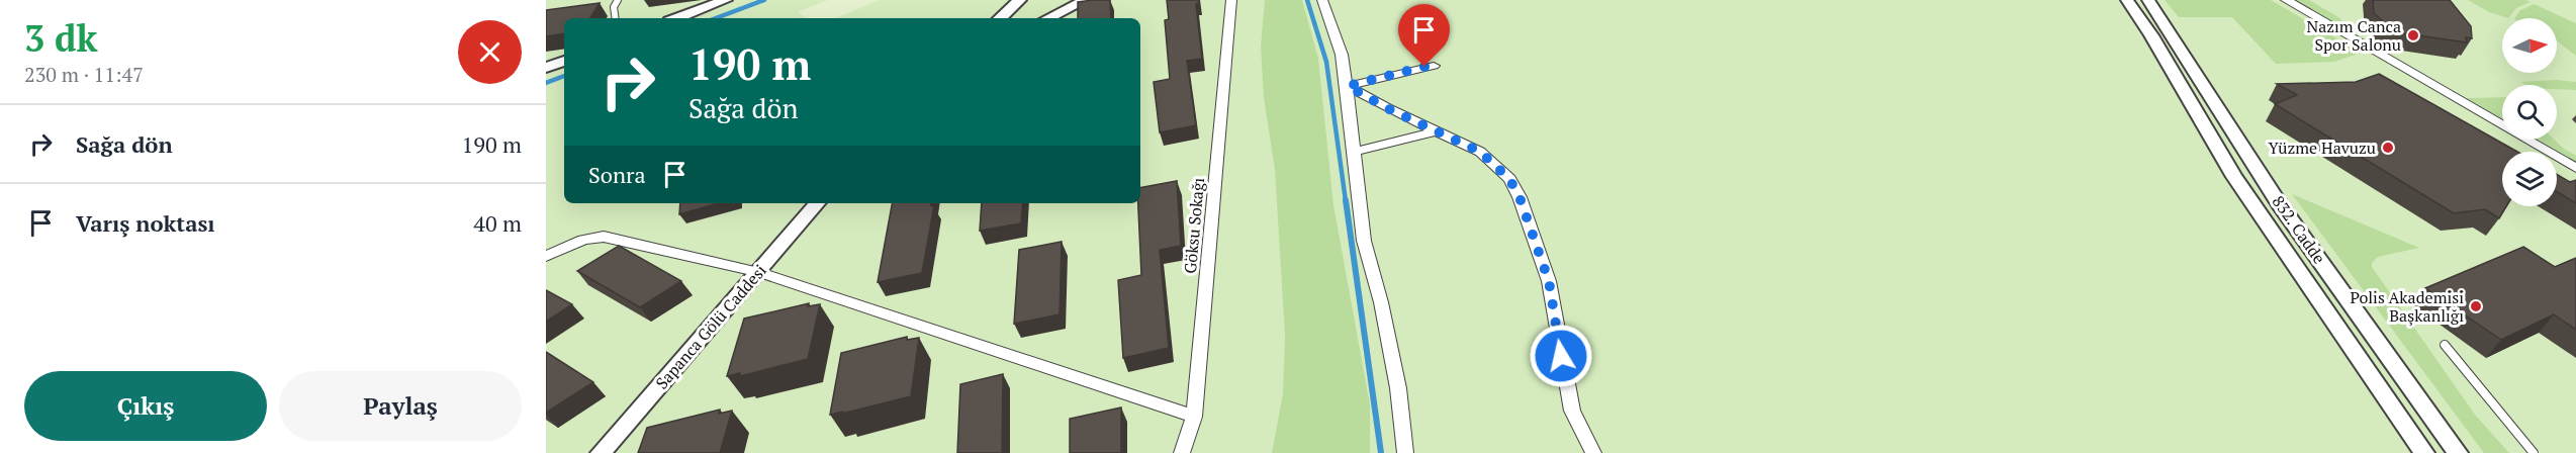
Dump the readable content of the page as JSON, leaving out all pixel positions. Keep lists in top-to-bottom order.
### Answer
{
  "streets": {
    "street": ["Göksu Sokağı", "832. Cadde", "Sapanca Gölü Caddesi"]
  },
  "places": ["Nazım Canca Spor Salonu", "Yüzme Havuzu", "Polis Akademisi Başkanlığı"],
  "north": "right",
  "page": {
    "heading": ["3 dk", "230 m · 11:47"],
    "turn": ["190 m", "Sağa dön"],
    "list": [
      {
        "name": "Sağa dön",
        "value": "190 m"
      },
      {
        "name": "Varış noktası",
        "value": "40 m"
      }
    ],
    "then": "Sonra",
    "buttons": ["Çıkış", "Paylaş"]
  }
}
